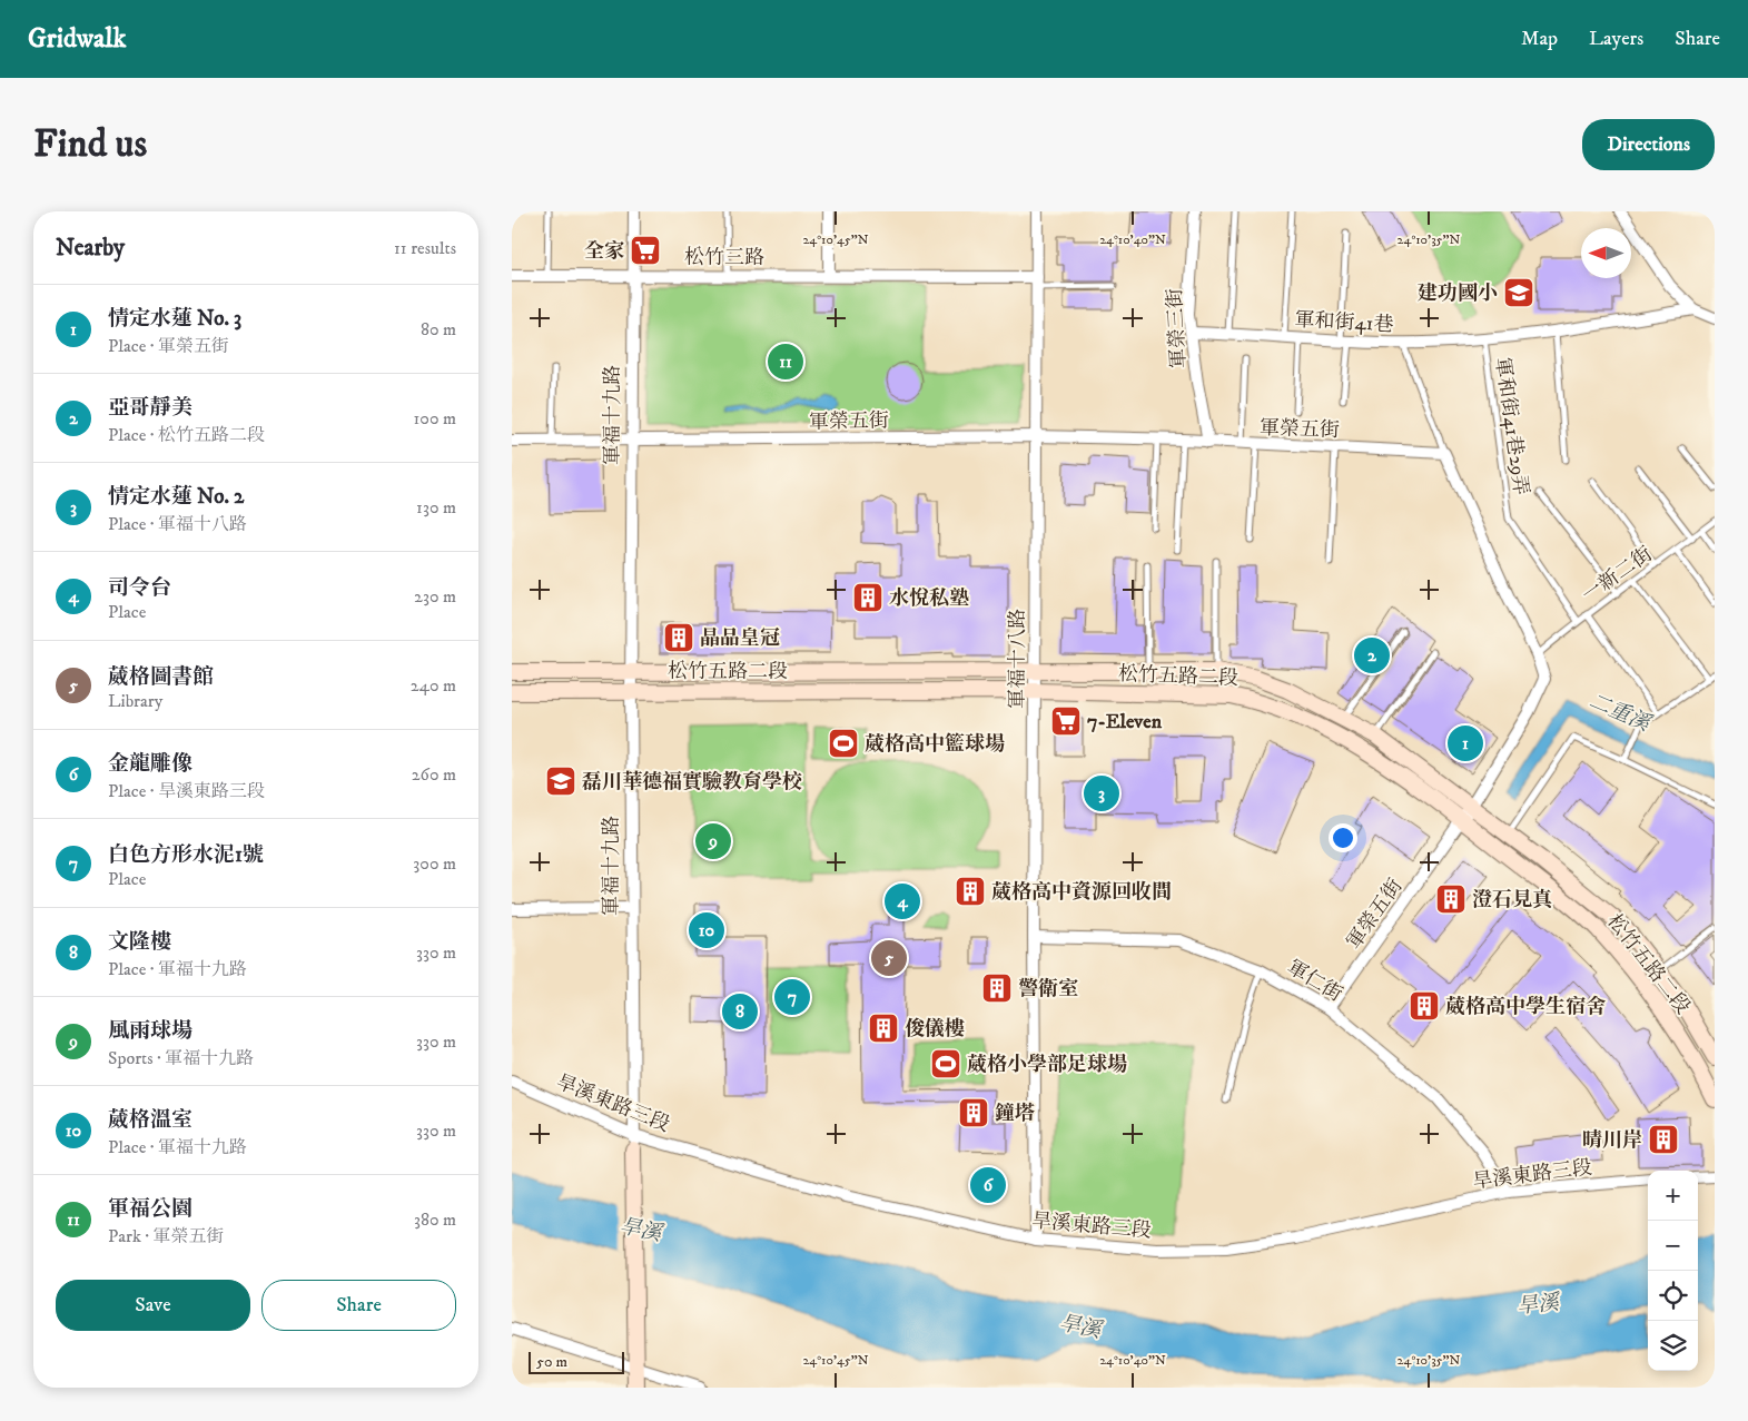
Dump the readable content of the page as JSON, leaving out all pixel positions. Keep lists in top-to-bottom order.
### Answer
{
  "streets": {
    "street": [
      "松竹三路",
      "軍和街41巷",
      "軍榮三街",
      "軍福十九路",
      "軍榮五街",
      "軍福十八路",
      "松竹五路二段",
      "軍仁街",
      "旱溪東路三段"
    ],
    "lane": ["軍和街41巷29弄", "一新二街"]
  },
  "crossings": [
    ["松竹三路", "軍福十九路"],
    ["松竹三路", "軍福十八路"],
    ["軍和街41巷", "軍榮三街"],
    ["軍和街41巷", "軍和街41巷29弄"],
    ["軍榮三街", "軍榮五街"],
    ["軍福十九路", "軍榮五街"],
    ["軍福十九路", "松竹五路二段"],
    ["軍福十九路", "旱溪東路三段"],
    ["軍榮五街", "一新二街"],
    ["軍榮五街", "軍福十八路"],
    ["軍榮五街", "松竹五路二段"],
    ["軍榮五街", "軍仁街"],
    ["軍和街41巷29弄", "一新二街"],
    ["軍福十八路", "松竹五路二段"],
    ["軍福十八路", "軍仁街"],
    ["軍福十八路", "旱溪東路三段"],
    ["軍仁街", "旱溪東路三段"]
  ],
  "water": ["二重溪", "旱溪"],
  "places": {
    "supermarket": ["全家", "7-Eleven"],
    "school or university": ["建功國小", "磊川華德福實驗教育學校"],
    "building": [
      "水悅私塾",
      "晶品皇冠",
      "葳格高中資源回收間",
      "澄石見真",
      "警衛室",
      "葳格高中學生宿舍",
      "俊儀樓",
      "鐘塔",
      "晴川岸"
    ],
    "sports": ["葳格高中籃球場", "葳格小學部足球場"]
  },
  "scale_bar": "50 m",
  "north": "left",
  "page": {
    "header": "Gridwalk",
    "nav": ["Map", "Layers", "Share"],
    "buttons": [
      "Directions",
      ["Save", "Share"]
    ],
    "title": "Find us",
    "heading": ["Nearby", "11 results"],
    "list": [
      {
        "mark": "1",
        "name": "情定水蓮 No. 3",
        "note": "Place · 軍榮五街",
        "value": "80 m"
      },
      {
        "mark": "2",
        "name": "亞哥靜美",
        "note": "Place · 松竹五路二段",
        "value": "100 m"
      },
      {
        "mark": "3",
        "name": "情定水蓮 No. 2",
        "note": "Place · 軍福十八路",
        "value": "130 m"
      },
      {
        "mark": "4",
        "name": "司令台",
        "note": "Place",
        "value": "230 m"
      },
      {
        "mark": "5",
        "name": "葳格圖書館",
        "note": "Library",
        "value": "240 m"
      },
      {
        "mark": "6",
        "name": "金龍雕像",
        "note": "Place · 旱溪東路三段",
        "value": "260 m"
      },
      {
        "mark": "7",
        "name": "白色方形水泥1號",
        "note": "Place",
        "value": "300 m"
      },
      {
        "mark": "8",
        "name": "文隆樓",
        "note": "Place · 軍福十九路",
        "value": "330 m"
      },
      {
        "mark": "9",
        "name": "風雨球場",
        "note": "Sports · 軍福十九路",
        "value": "330 m"
      },
      {
        "mark": "10",
        "name": "葳格溫室",
        "note": "Place · 軍福十九路",
        "value": "330 m"
      },
      {
        "mark": "11",
        "name": "軍福公園",
        "note": "Park · 軍榮五街",
        "value": "380 m"
      }
    ],
    "pins": [
      "11",
      "2",
      "1",
      "3",
      "9",
      "4",
      "10",
      "5",
      "7",
      "8",
      "6"
    ],
    "map_buttons": ["+", "−"],
    "scale": "50 m"
  },
  "coordinates": ["24°10'45\"N", "24°10'40\"N", "24°10'35\"N"]
}
